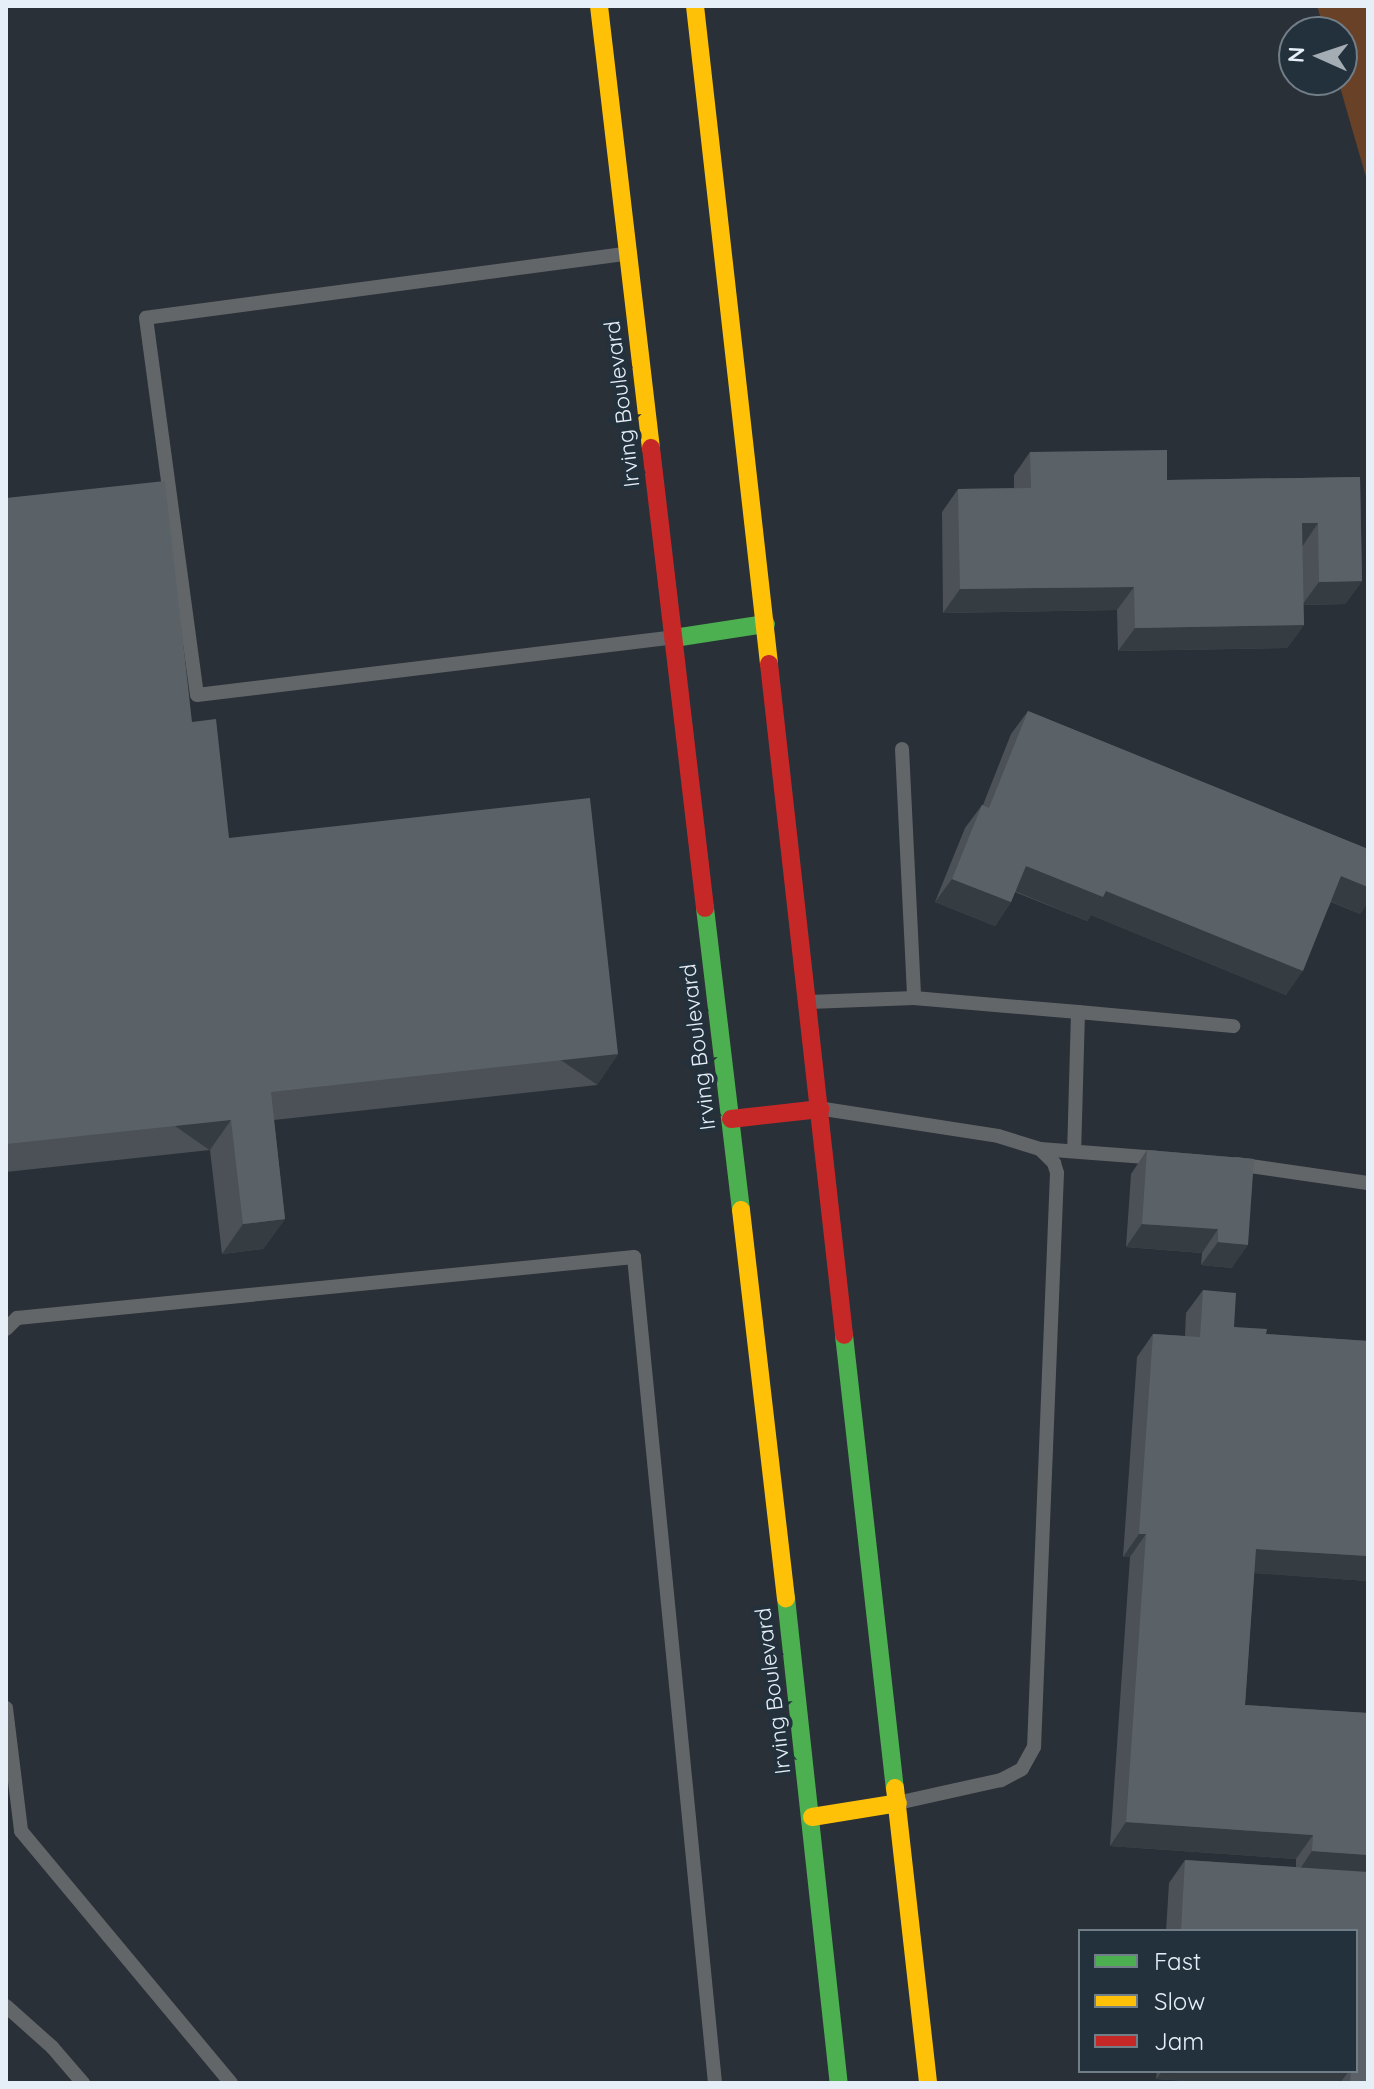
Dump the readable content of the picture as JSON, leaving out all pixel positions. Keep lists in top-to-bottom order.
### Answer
{
  "streets": {
    "main road": ["Irving Boulevard"]
  },
  "legend": ["Fast", "Slow", "Jam"],
  "north": "left"
}
